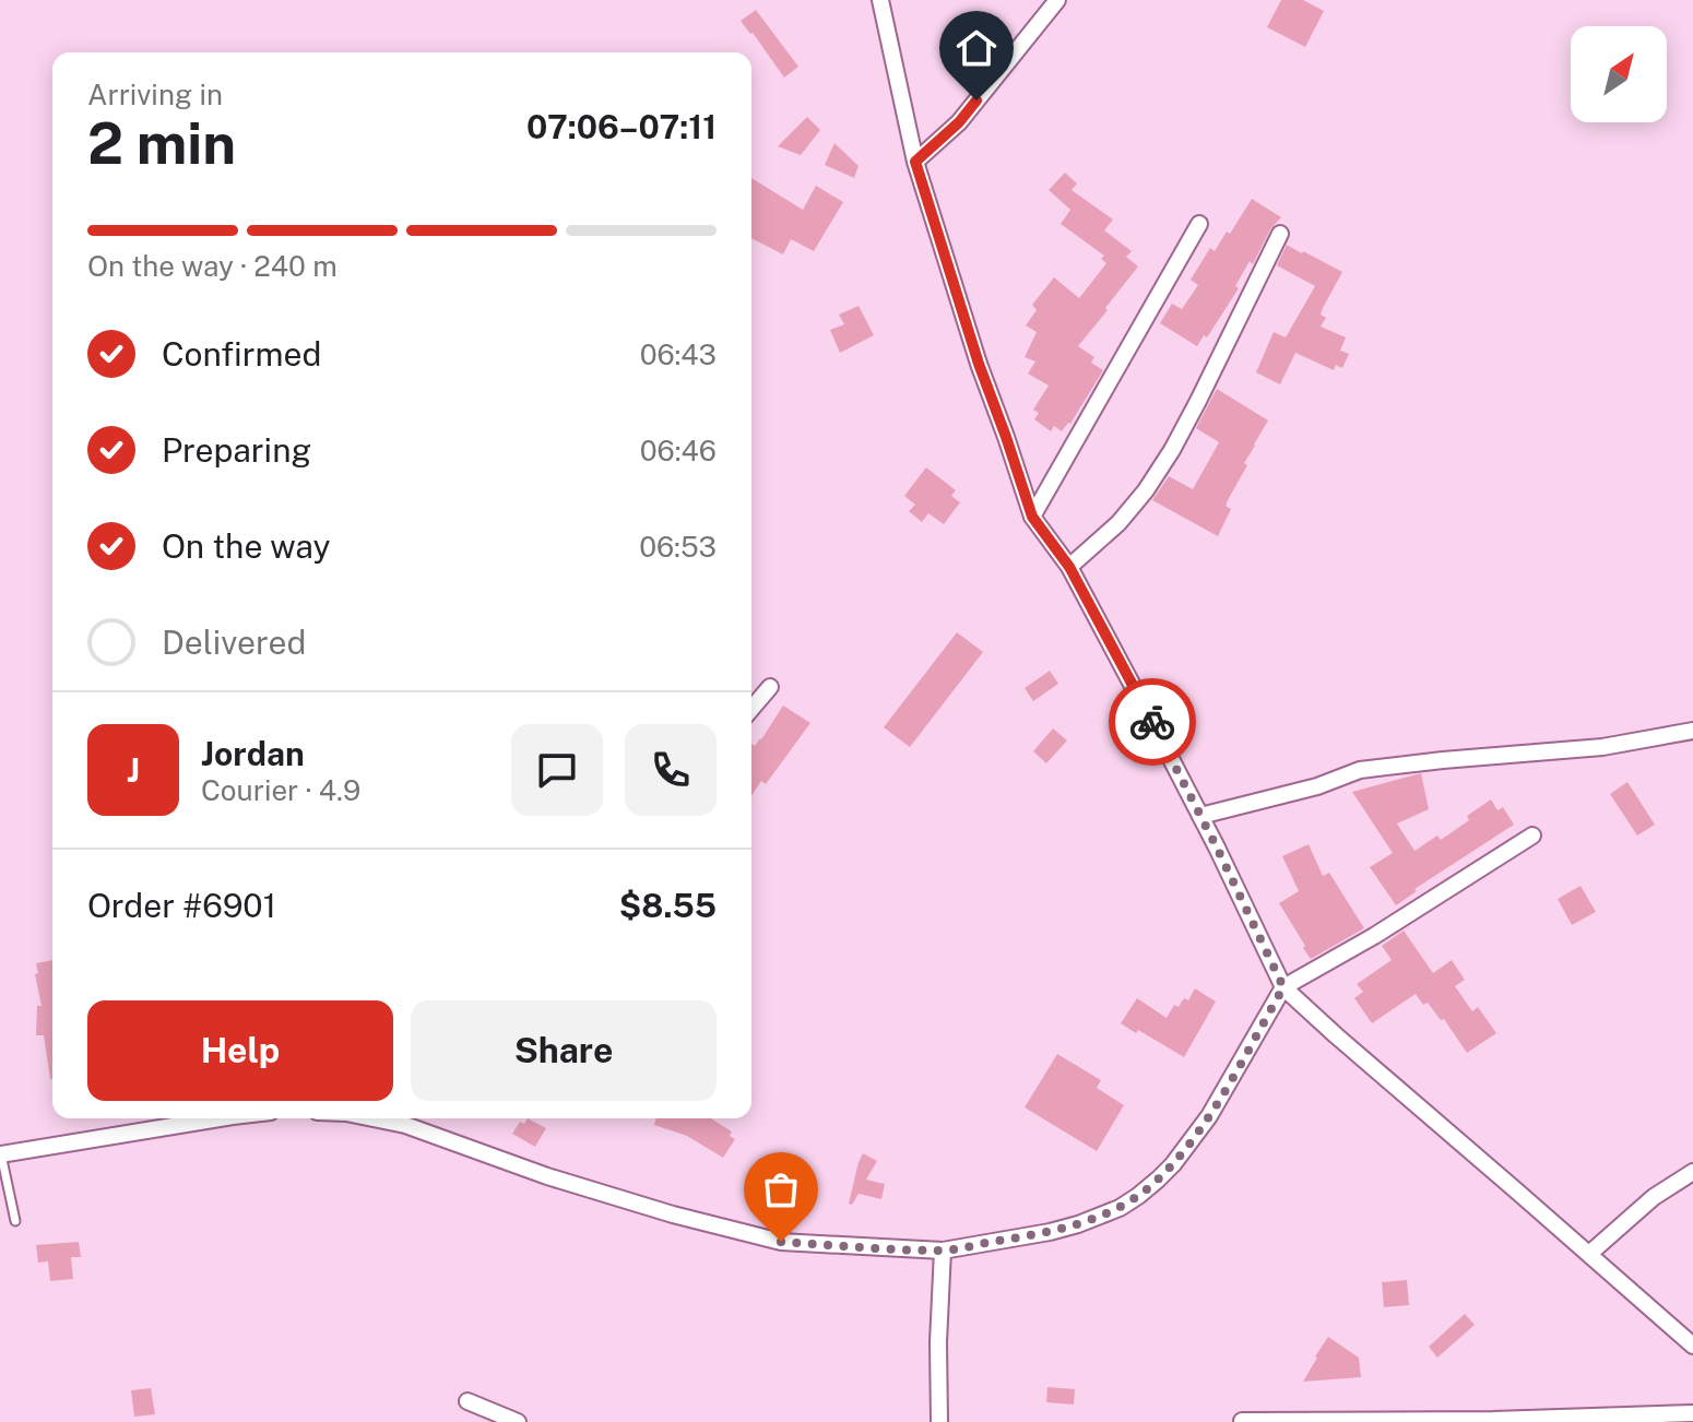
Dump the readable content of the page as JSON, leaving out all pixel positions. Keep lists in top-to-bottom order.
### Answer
{
  "north": "top right",
  "page": {
    "heading": ["2 min", "Arriving in", "07:06–07:11"],
    "panel": [
      "Jordan",
      "Courier · 4.9",
      "Order #6901",
      "$8.55"
    ],
    "bar": "On the way · 240 m",
    "list": [
      ["Confirmed", "06:43"],
      ["Preparing", "06:46"],
      ["On the way", "06:53"],
      "Delivered"
    ],
    "round": "J",
    "buttons": ["Help", "Share"]
  }
}
